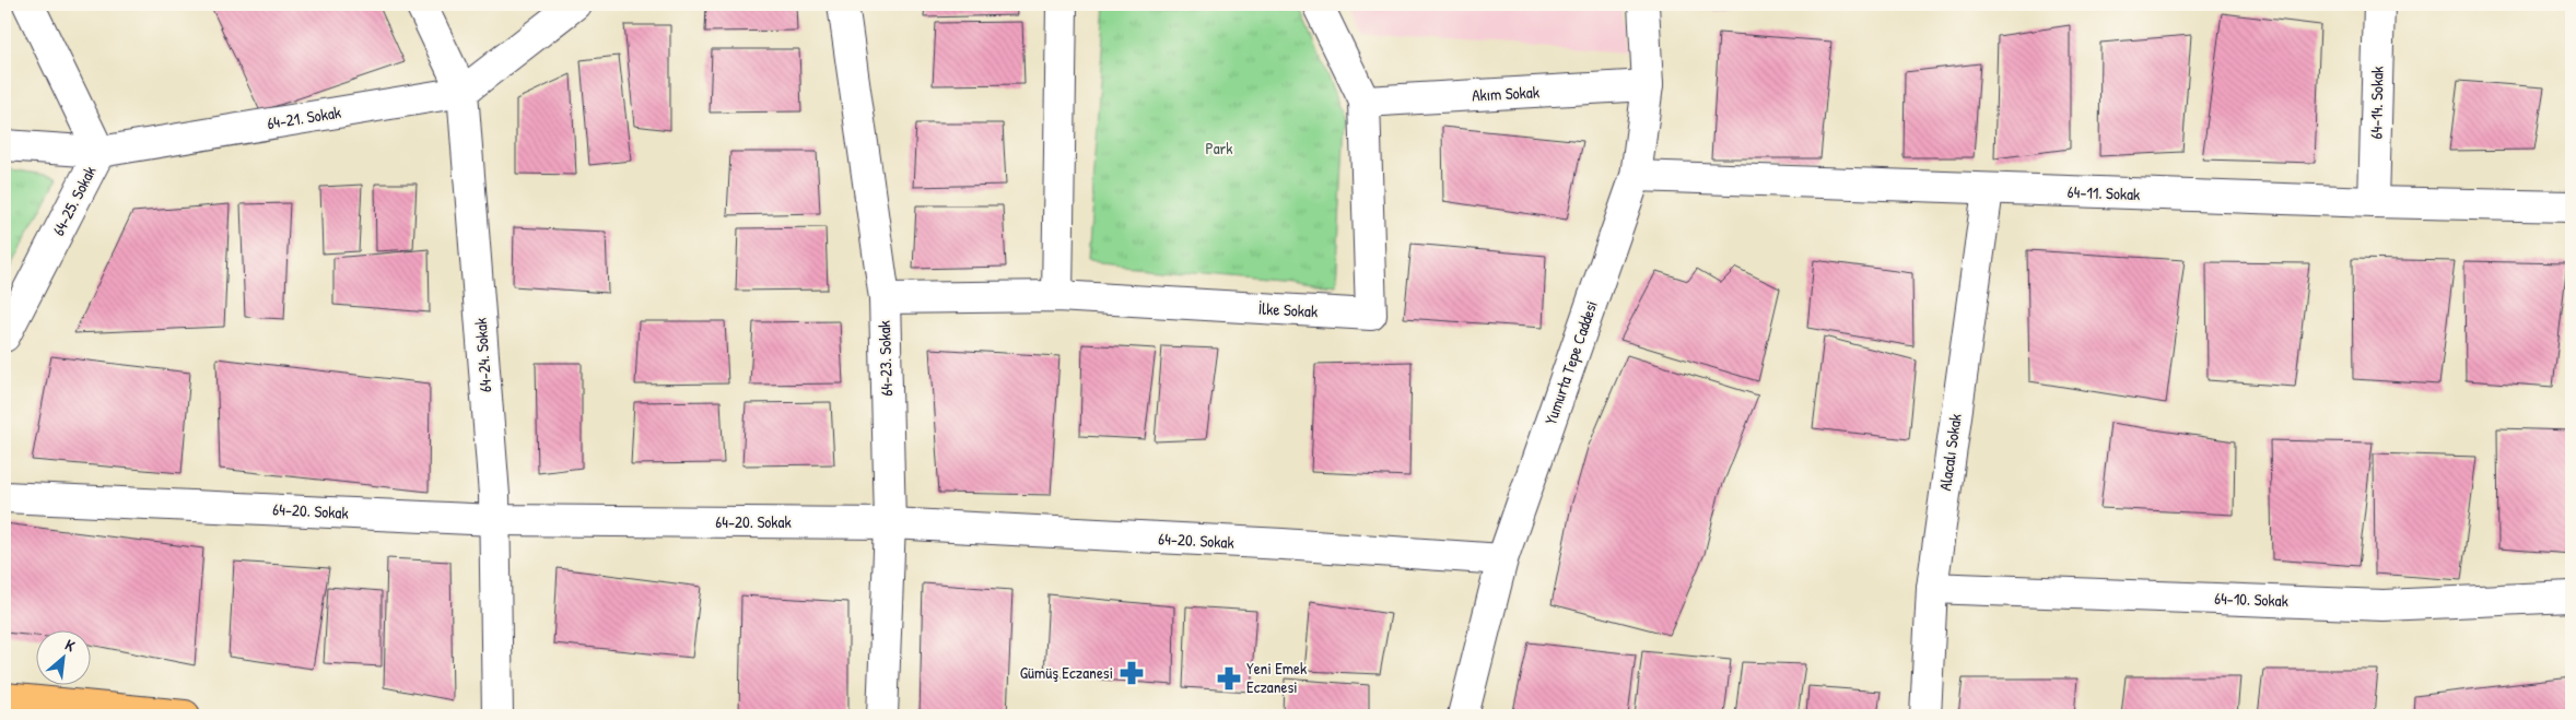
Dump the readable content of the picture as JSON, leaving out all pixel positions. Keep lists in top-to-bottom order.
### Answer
{
  "streets": {
    "street": [
      "Akım Sokak",
      "64-14. Sokak",
      "64-21. Sokak",
      "64-11. Sokak",
      "64-25. Sokak",
      "İlke Sokak",
      "64-24. Sokak",
      "64-23. Sokak",
      "Yumurta Tepe Caddesi",
      "Alacalı Sokak",
      "64-20. Sokak",
      "64-10. Sokak"
    ]
  },
  "crossings": [
    ["Akım Sokak", "İlke Sokak"],
    ["Akım Sokak", "Yumurta Tepe Caddesi"],
    ["64-14. Sokak", "64-11. Sokak"],
    ["64-21. Sokak", "64-25. Sokak"],
    ["64-21. Sokak", "64-24. Sokak"],
    ["64-11. Sokak", "Yumurta Tepe Caddesi"],
    ["64-11. Sokak", "Alacalı Sokak"],
    ["İlke Sokak", "64-23. Sokak"],
    ["64-24. Sokak", "64-20. Sokak"],
    ["64-23. Sokak", "64-20. Sokak"],
    ["Yumurta Tepe Caddesi", "64-20. Sokak"],
    ["Alacalı Sokak", "64-10. Sokak"]
  ],
  "parks": ["Park"],
  "places": {
    "pharmacy": ["Gümüş Eczanesi", "Yeni Emek Eczanesi"]
  },
  "north": "top right"
}
